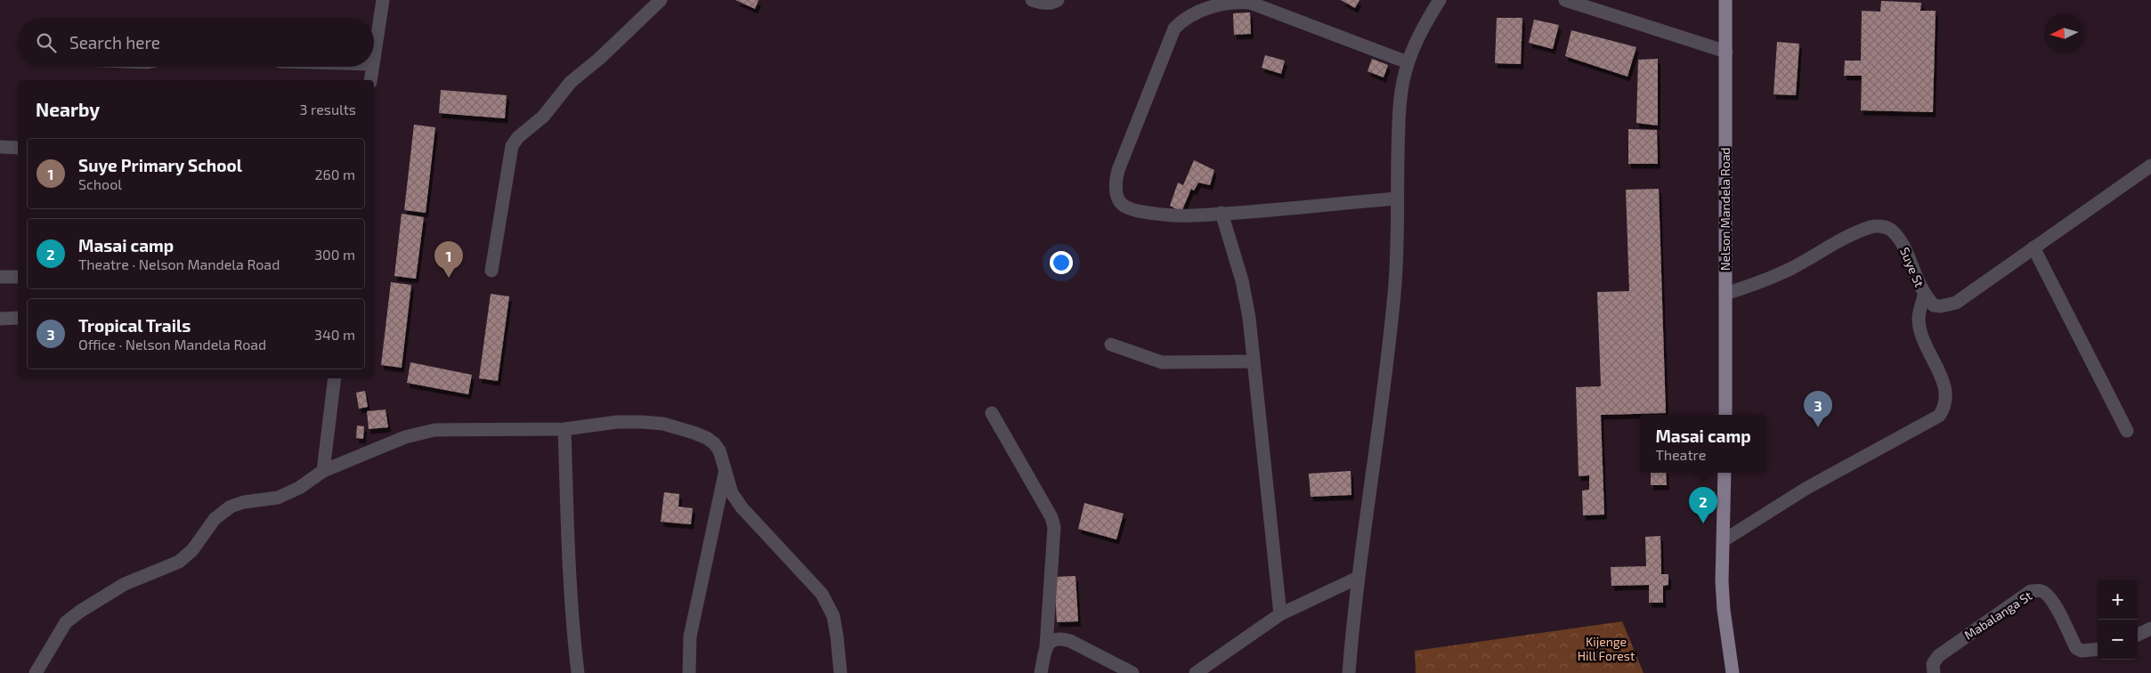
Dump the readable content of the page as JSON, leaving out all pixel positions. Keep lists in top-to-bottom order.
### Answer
{
  "streets": {
    "main road": ["Nelson Mandela Road"],
    "street": ["Suye St", "Mabalanga St"]
  },
  "crossings": [
    ["Nelson Mandela Road", "Suye St"]
  ],
  "parks": ["Kijenge Hill Forest"],
  "north": "left",
  "page": {
    "search": "Search here",
    "heading": ["Nearby", "3 results"],
    "list": [
      {
        "mark": "1",
        "name": "Suye Primary School",
        "note": "School",
        "value": "260 m"
      },
      {
        "mark": "2",
        "name": "Masai camp",
        "note": "Theatre · Nelson Mandela Road",
        "value": "300 m"
      },
      {
        "mark": "3",
        "name": "Tropical Trails",
        "note": "Office · Nelson Mandela Road",
        "value": "340 m"
      }
    ],
    "pins": ["1", "3", "2"],
    "popup": ["Masai camp", "Theatre"],
    "map_buttons": ["+", "−"]
  }
}
